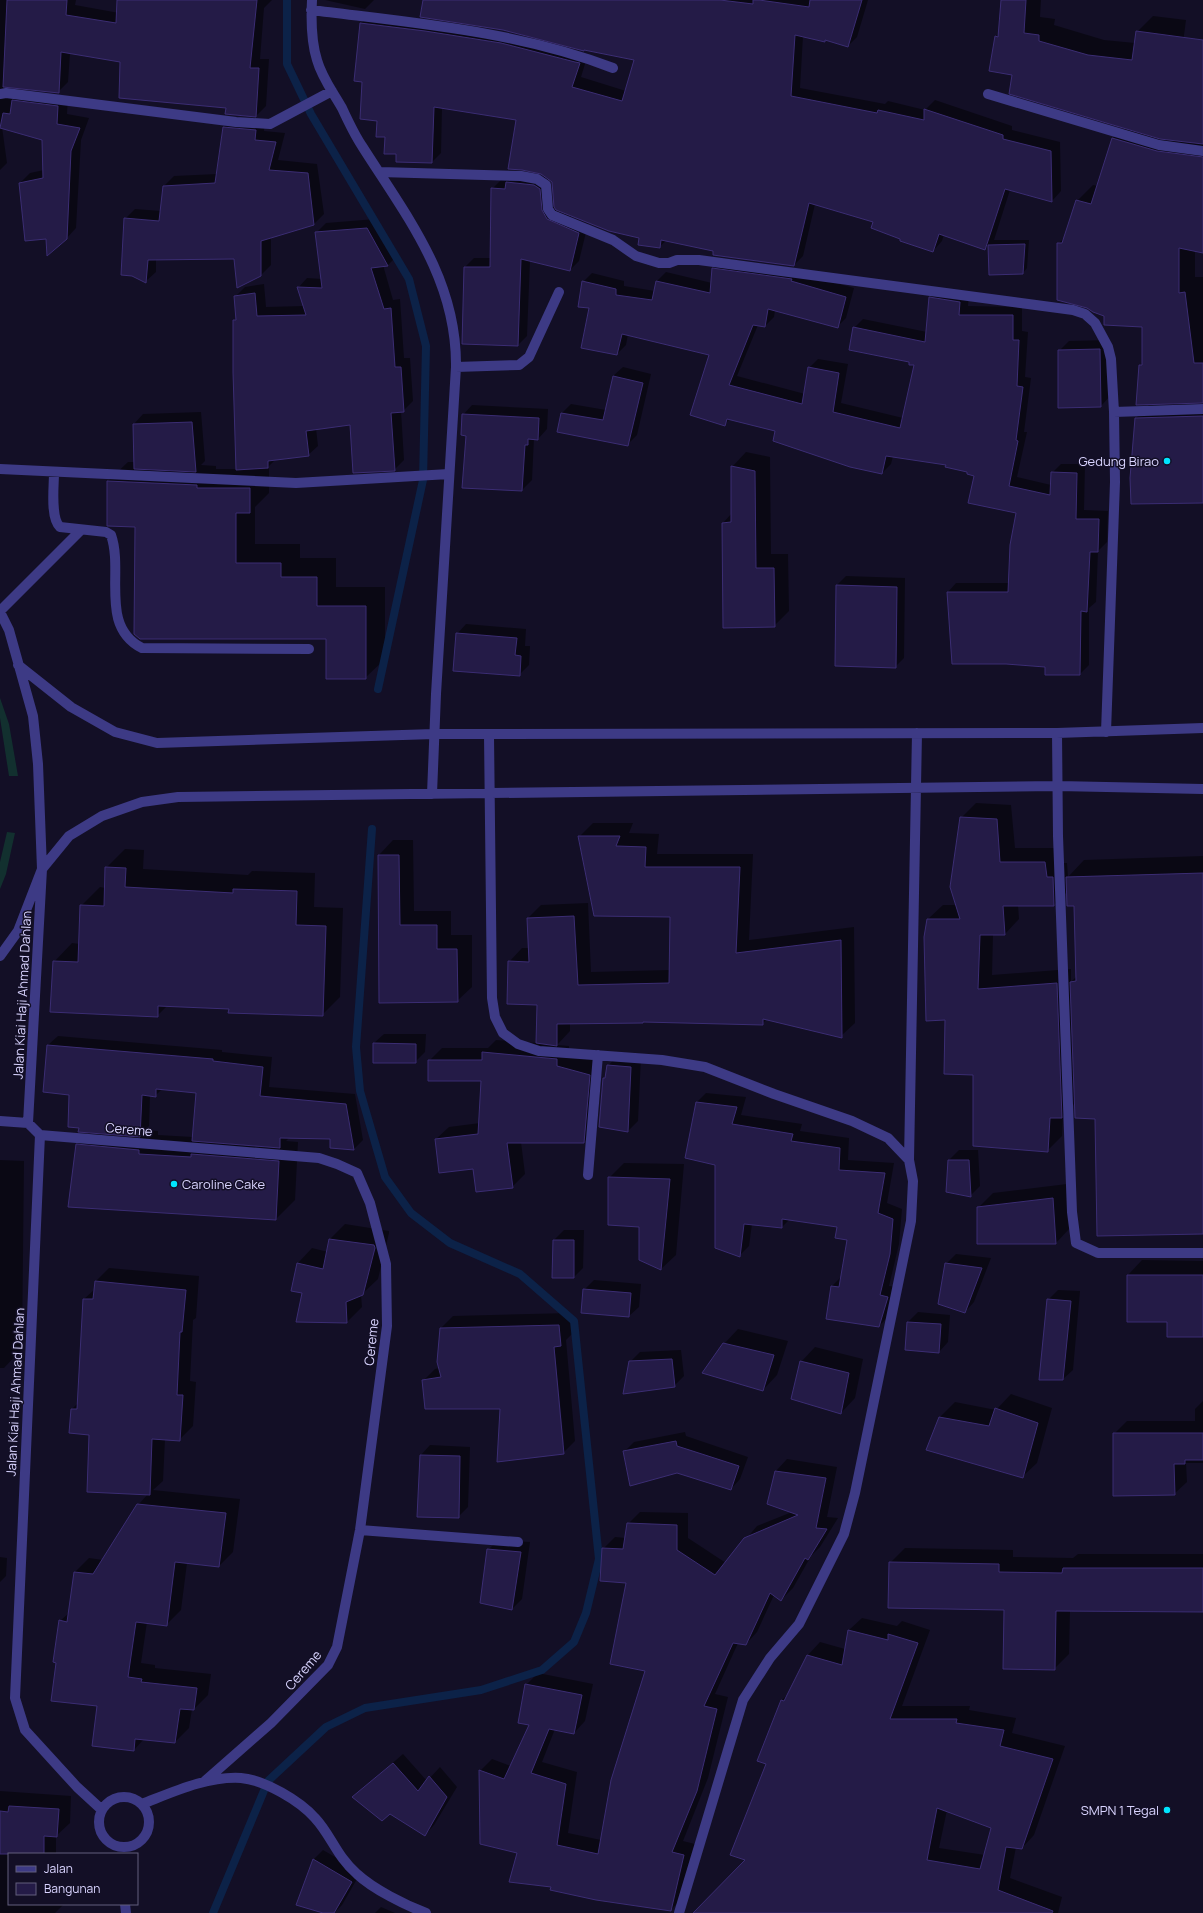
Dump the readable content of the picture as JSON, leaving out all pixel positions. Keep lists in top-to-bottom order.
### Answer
{
  "streets": {
    "street": ["Jalan Kiai Haji Ahmad Dahlan", "Cereme"]
  },
  "crossings": [
    ["Jalan Kiai Haji Ahmad Dahlan", "Cereme"]
  ],
  "places": ["Gedung Birao", "Caroline Cake", "SMPN 1 Tegal"],
  "legend": ["Jalan", "Bangunan"]
}
